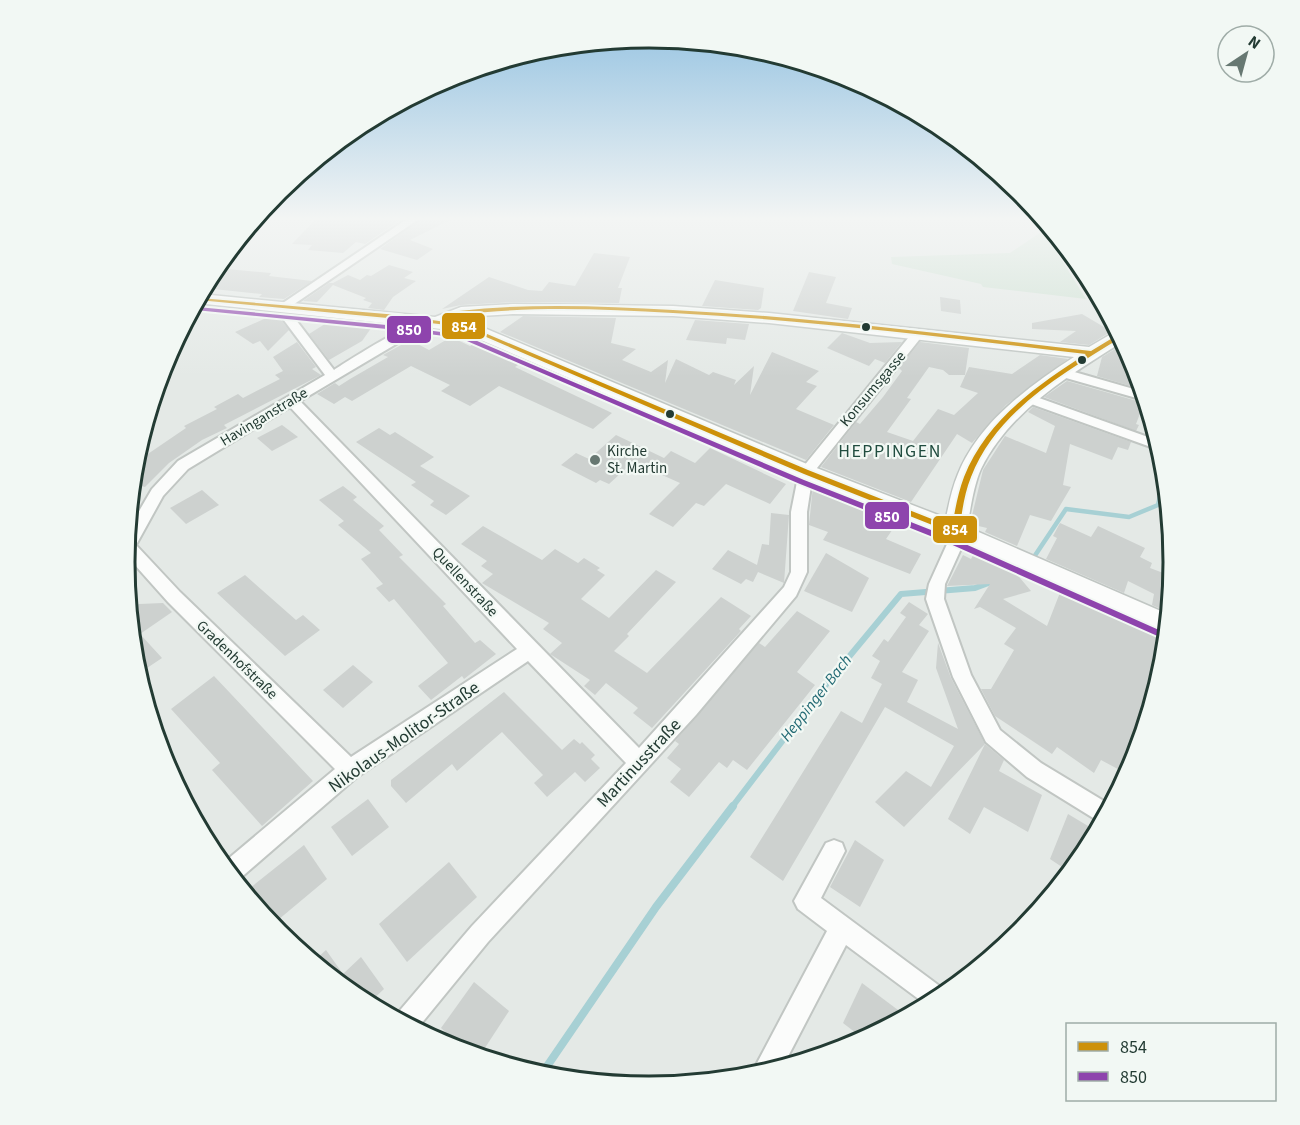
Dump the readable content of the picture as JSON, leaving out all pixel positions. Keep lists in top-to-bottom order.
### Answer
{
  "streets": {
    "street": [
      "Konsumsgasse",
      "Havinganstraße",
      "Quellenstraße",
      "Gradenhofstraße",
      "Nikolaus-Molitor-Straße",
      "Martinusstraße"
    ]
  },
  "crossings": [
    ["Konsumsgasse", "Martinusstraße"],
    ["Havinganstraße", "Quellenstraße"],
    ["Quellenstraße", "Nikolaus-Molitor-Straße"],
    ["Quellenstraße", "Martinusstraße"],
    ["Gradenhofstraße", "Nikolaus-Molitor-Straße"]
  ],
  "districts": ["HEPPINGEN"],
  "water": ["Heppinger Bach"],
  "places": ["Kirche St. Martin"],
  "lines": ["transit line 854", "transit line 850"],
  "legend": ["854", "850"],
  "north": "top right"
}
